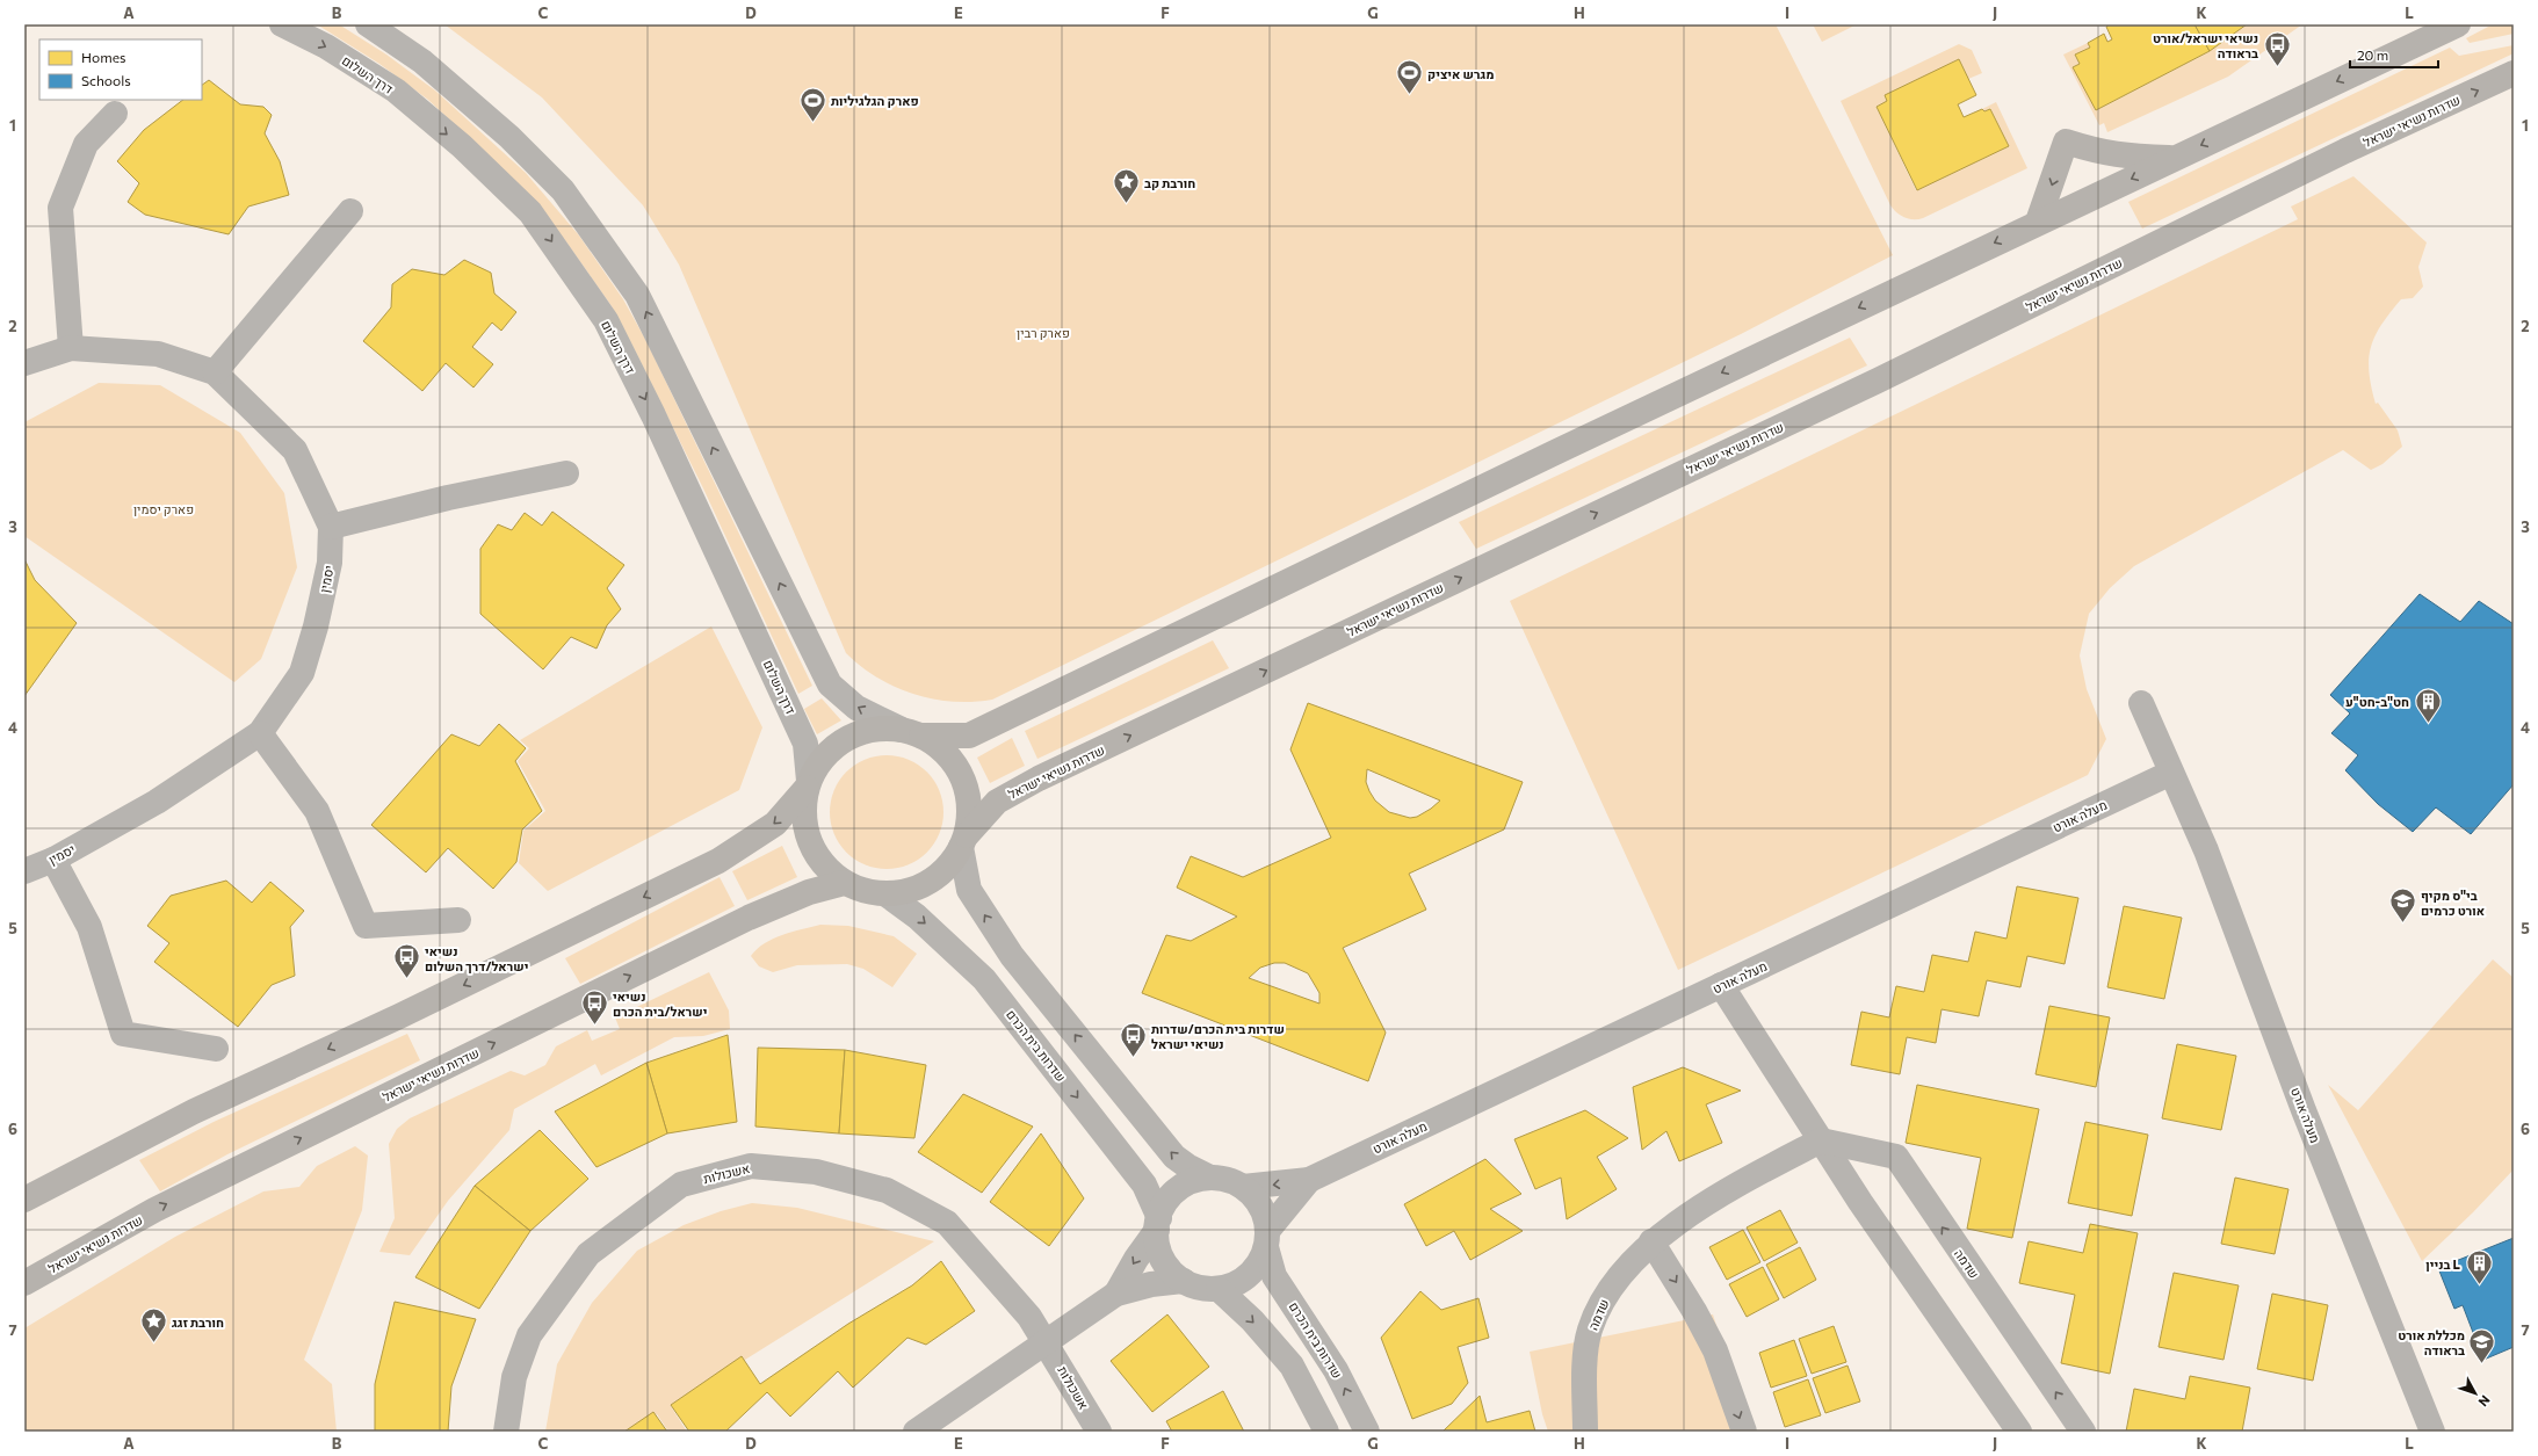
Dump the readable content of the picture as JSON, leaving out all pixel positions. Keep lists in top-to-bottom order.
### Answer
{
  "streets": {
    "main road": ["שדרות נשיאי ישראל"],
    "street": [
      "דרך השלום",
      "יסמין",
      "מעלה אורט",
      "שדרות בית הכרם",
      "אשכולות",
      "שדמה"
    ]
  },
  "crossings": [
    ["דרך השלום", "שדרות נשיאי ישראל"],
    ["דרך השלום", "שדרות בית הכרם"],
    ["שדרות נשיאי ישראל", "שדרות בית הכרם"],
    ["מעלה אורט", "שדרות בית הכרם"]
  ],
  "parks": ["פארק רבין", "פארק יסמין"],
  "places": {
    "bus stop": [
      "נשיאי ישראל/אורט בראודה",
      "נשיאי ישראל/דרך השלום",
      "נשיאי ישראל/בית הכרם",
      "שדרות בית הכרם/שדרות נשיאי ישראל"
    ],
    "sports": ["מגרש איציק", "פארק הגלגיליות"],
    "place": ["חורבת קב", "חורבת זגג"],
    "building": ["חט\"ב-חט\"ע", "בניין L"],
    "school or university": ["בי\"ס מקיף אורט כרמים", "מכללת אורט בראודה"]
  },
  "legend": ["Homes", "Schools"],
  "scale_bar": "20 m",
  "north": "bottom right",
  "grid": {
    "columns": [
      "A",
      "B",
      "C",
      "D",
      "E",
      "F",
      "G",
      "H",
      "I",
      "J",
      "K",
      "L"
    ],
    "rows": [
      "1",
      "2",
      "3",
      "4",
      "5",
      "6",
      "7"
    ]
  }
}
